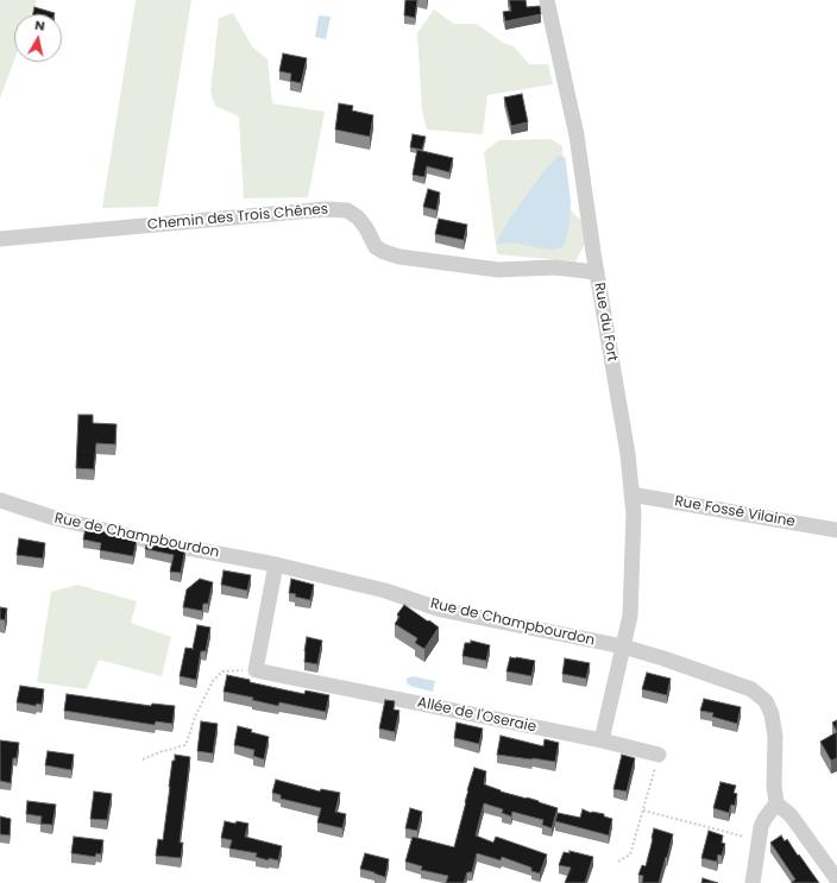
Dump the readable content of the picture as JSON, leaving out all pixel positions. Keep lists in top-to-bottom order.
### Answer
{
  "streets": {
    "street": [
      "Chemin des Trois Chênes",
      "Rue du Fort",
      "Rue Fossé Vilaine",
      "Rue de Champbourdon",
      "Allée de l'Oseraie"
    ]
  },
  "crossings": [
    ["Chemin des Trois Chênes", "Rue du Fort"],
    ["Rue du Fort", "Rue Fossé Vilaine"],
    ["Rue du Fort", "Rue de Champbourdon"]
  ],
  "north": "top"
}
